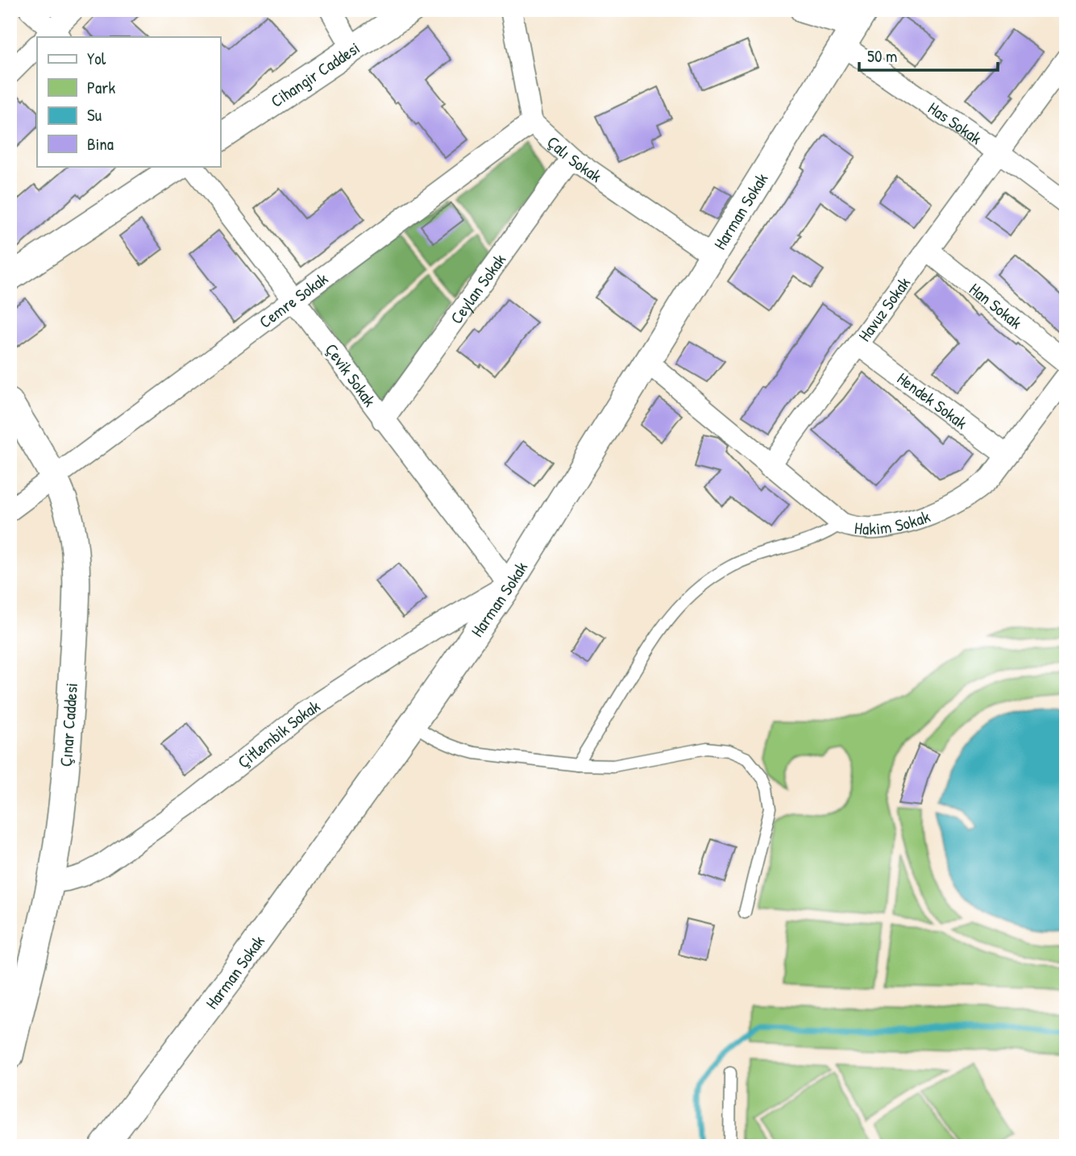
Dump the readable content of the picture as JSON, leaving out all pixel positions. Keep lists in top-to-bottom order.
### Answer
{
  "streets": {
    "street": [
      "Cihangir Caddesi",
      "Has Sokak",
      "Çalı Sokak",
      "Harman Sokak",
      "Ceylan Sokak",
      "Cemre Sokak",
      "Han Sokak",
      "Havuz Sokak",
      "Çevik Sokak",
      "Hendek Sokak",
      "Hakim Sokak",
      "Çınar Caddesi",
      "Çitlembik Sokak"
    ]
  },
  "crossings": [
    ["Has Sokak", "Harman Sokak"],
    ["Has Sokak", "Havuz Sokak"],
    ["Çalı Sokak", "Harman Sokak"],
    ["Çalı Sokak", "Ceylan Sokak"],
    ["Çalı Sokak", "Cemre Sokak"],
    ["Harman Sokak", "Çevik Sokak"],
    ["Harman Sokak", "Hakim Sokak"],
    ["Harman Sokak", "Çitlembik Sokak"],
    ["Ceylan Sokak", "Çevik Sokak"],
    ["Cemre Sokak", "Çevik Sokak"],
    ["Cemre Sokak", "Çınar Caddesi"],
    ["Han Sokak", "Havuz Sokak"],
    ["Havuz Sokak", "Hendek Sokak"],
    ["Havuz Sokak", "Hakim Sokak"],
    ["Çevik Sokak", "Çitlembik Sokak"],
    ["Hendek Sokak", "Hakim Sokak"],
    ["Çınar Caddesi", "Çitlembik Sokak"]
  ],
  "legend": [
    "Yol",
    "Park",
    "Su",
    "Bina"
  ],
  "scale_bar": "50 m"
}
